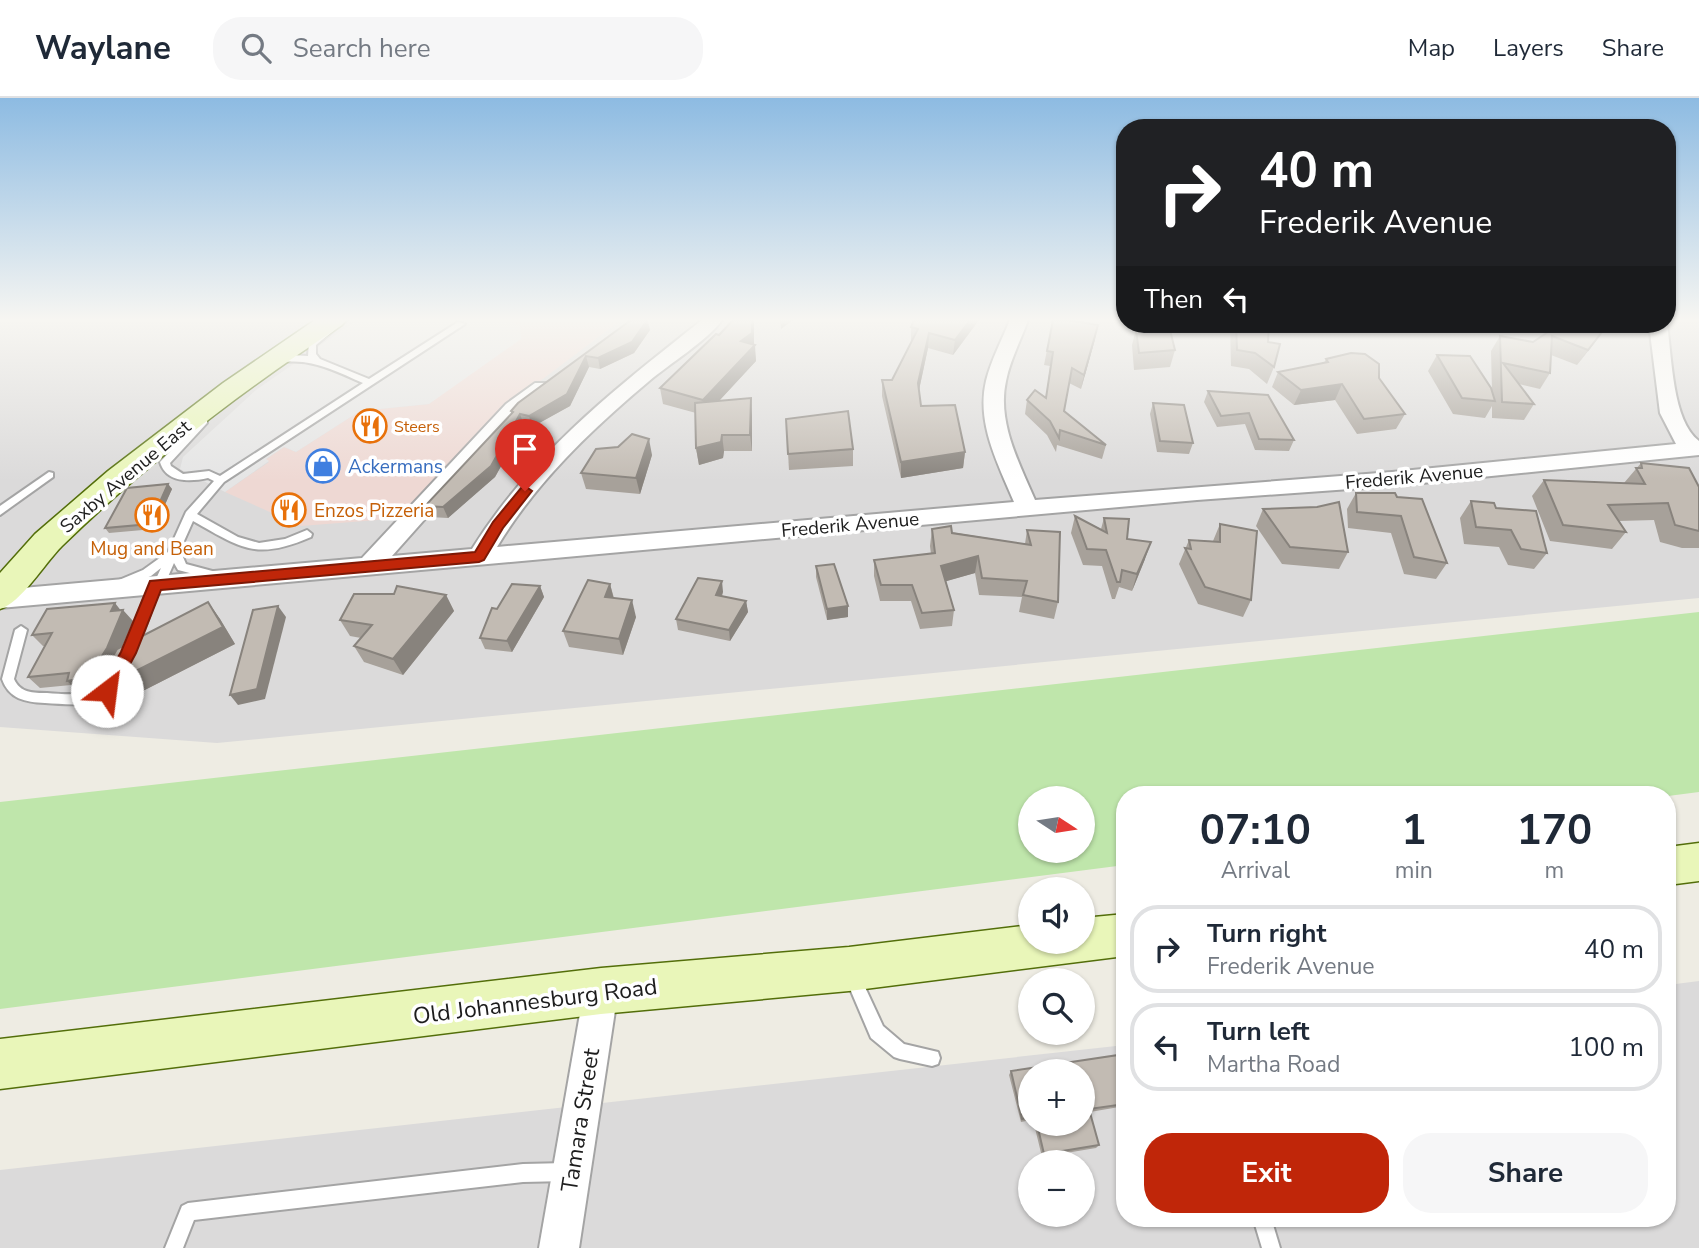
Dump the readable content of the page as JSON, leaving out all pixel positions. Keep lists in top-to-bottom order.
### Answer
{
  "streets": {
    "main road": ["Saxby Avenue East", "Old Johannesburg Road"],
    "street": ["Frederik Avenue", "Tamara Street"]
  },
  "crossings": [
    ["Saxby Avenue East", "Frederik Avenue"],
    ["Old Johannesburg Road", "Tamara Street"]
  ],
  "places": {
    "restaurant": ["Steers", "Enzos Pizzeria", "Mug and Bean"],
    "shop": ["Ackermans"]
  },
  "north": "right",
  "page": {
    "header": "Waylane",
    "search": "Search here",
    "nav": ["Map", "Layers", "Share"],
    "turn": ["40 m", "Frederik Avenue"],
    "then": "Then",
    "map_buttons": ["+", "−"],
    "eta": [
      "07:10",
      "Arrival",
      "1",
      "min",
      "170",
      "m"
    ],
    "list": [
      {
        "name": "Turn right",
        "note": "Frederik Avenue",
        "value": "40 m"
      },
      {
        "name": "Turn left",
        "note": "Martha Road",
        "value": "100 m"
      }
    ],
    "buttons": ["Exit", "Share"]
  }
}
